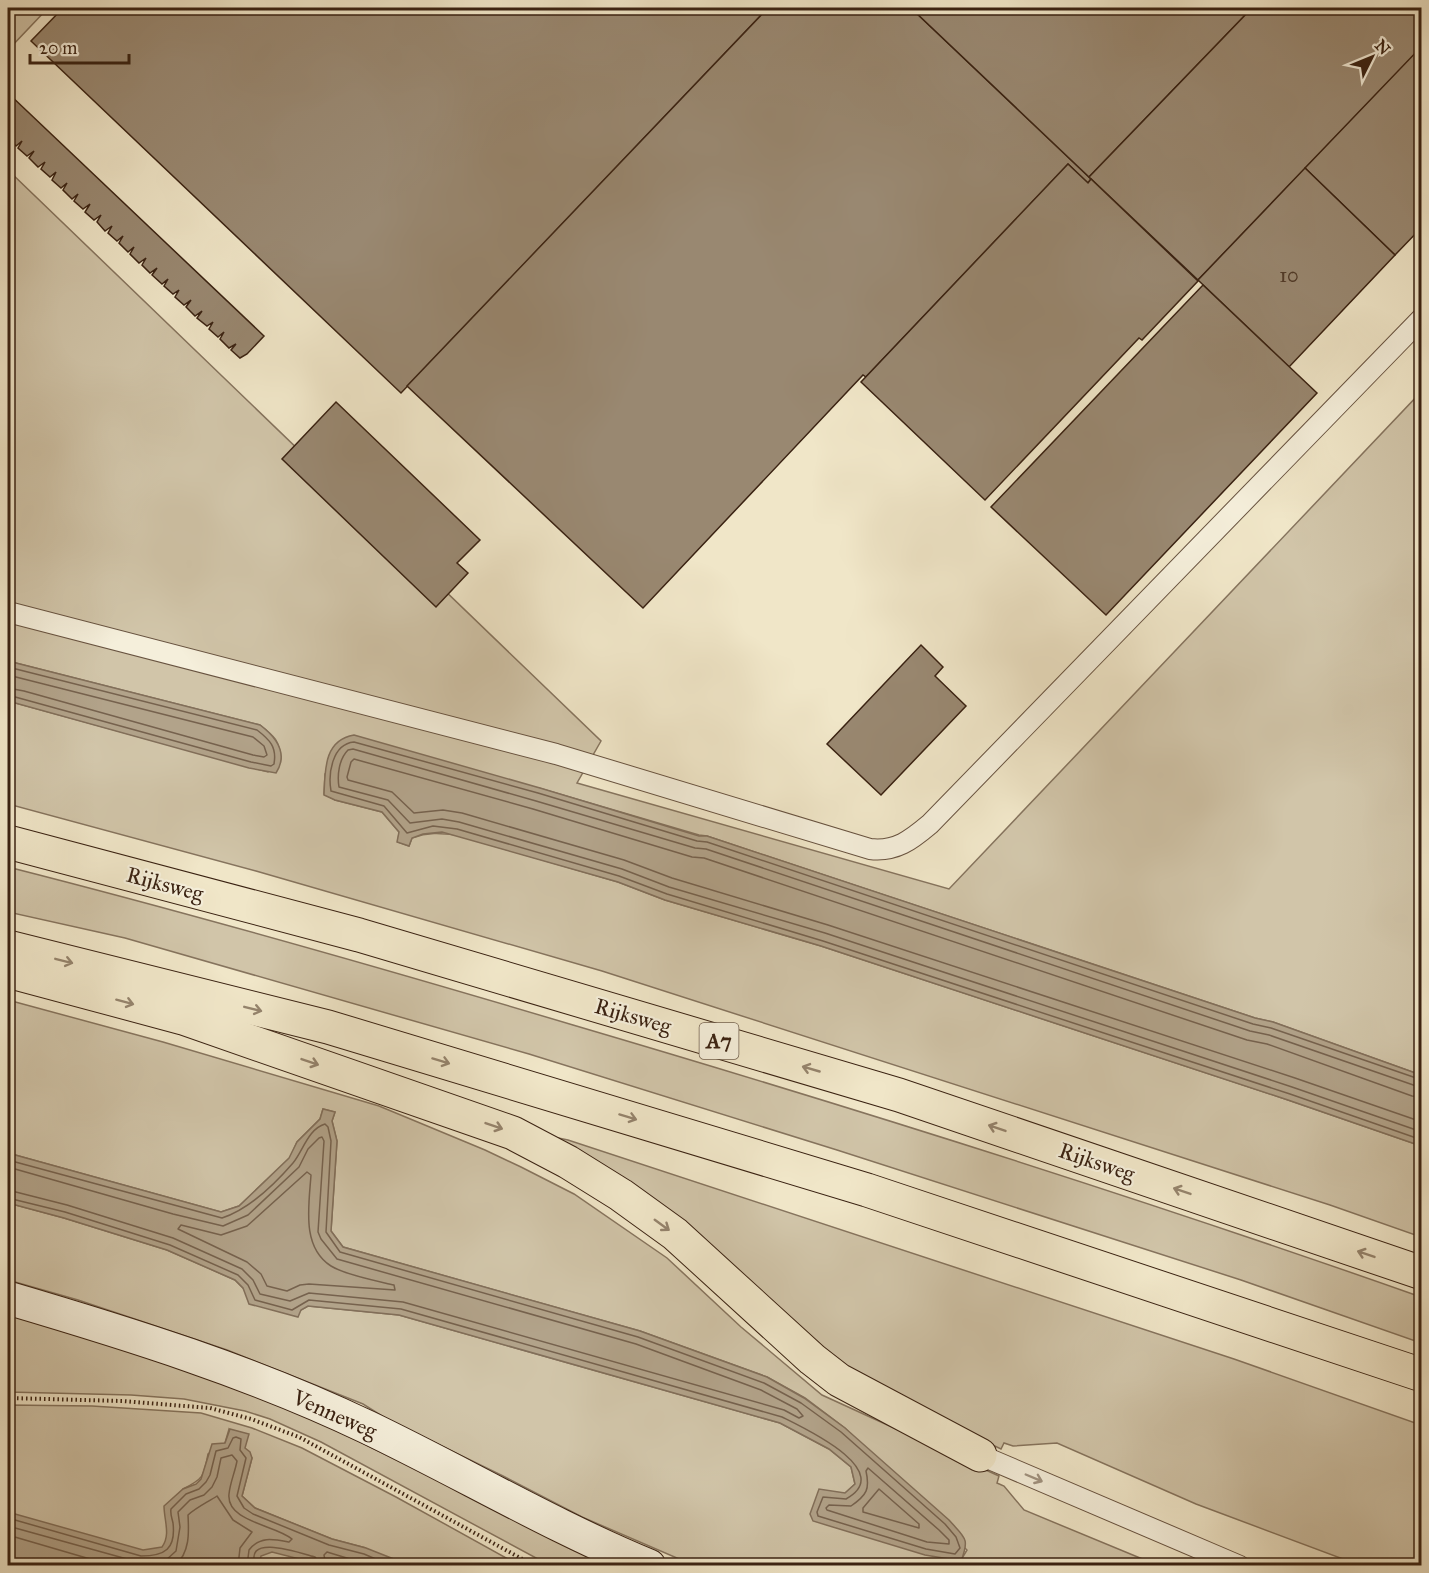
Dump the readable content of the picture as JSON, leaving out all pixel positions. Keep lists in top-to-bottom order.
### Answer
{
  "streets": {
    "highway": ["Rijksweg", "A7"],
    "main road": ["Venneweg"]
  },
  "house_numbers": ["10"],
  "scale_bar": "20 m",
  "north": "top right"
}
